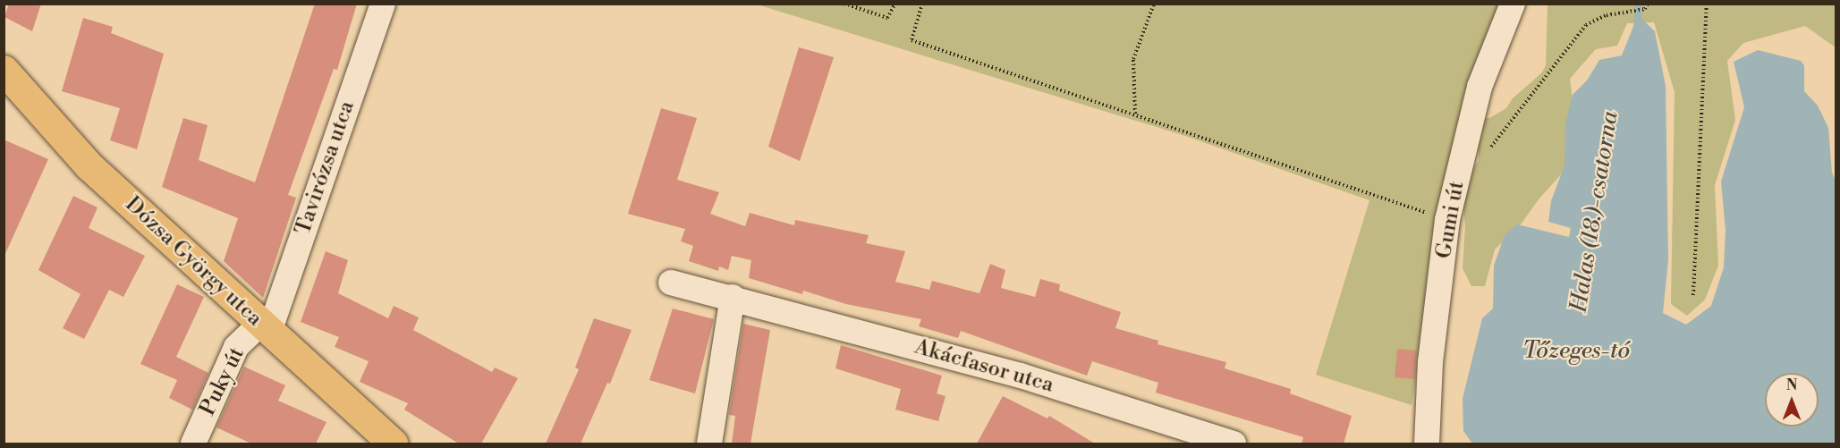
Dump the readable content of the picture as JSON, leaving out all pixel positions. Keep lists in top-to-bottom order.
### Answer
{
  "streets": {
    "main road": ["Dózsa György utca"],
    "street": [
      "Tavirózsa utca",
      "Gumi út",
      "Akácfasor utca",
      "Puky út"
    ]
  },
  "crossings": [
    ["Tavirózsa utca", "Dózsa György utca"],
    ["Tavirózsa utca", "Puky út"],
    ["Dózsa György utca", "Puky út"]
  ],
  "water": ["Halas (18.)-csatorna", "Tőzeges-tó"],
  "north": "top"
}
